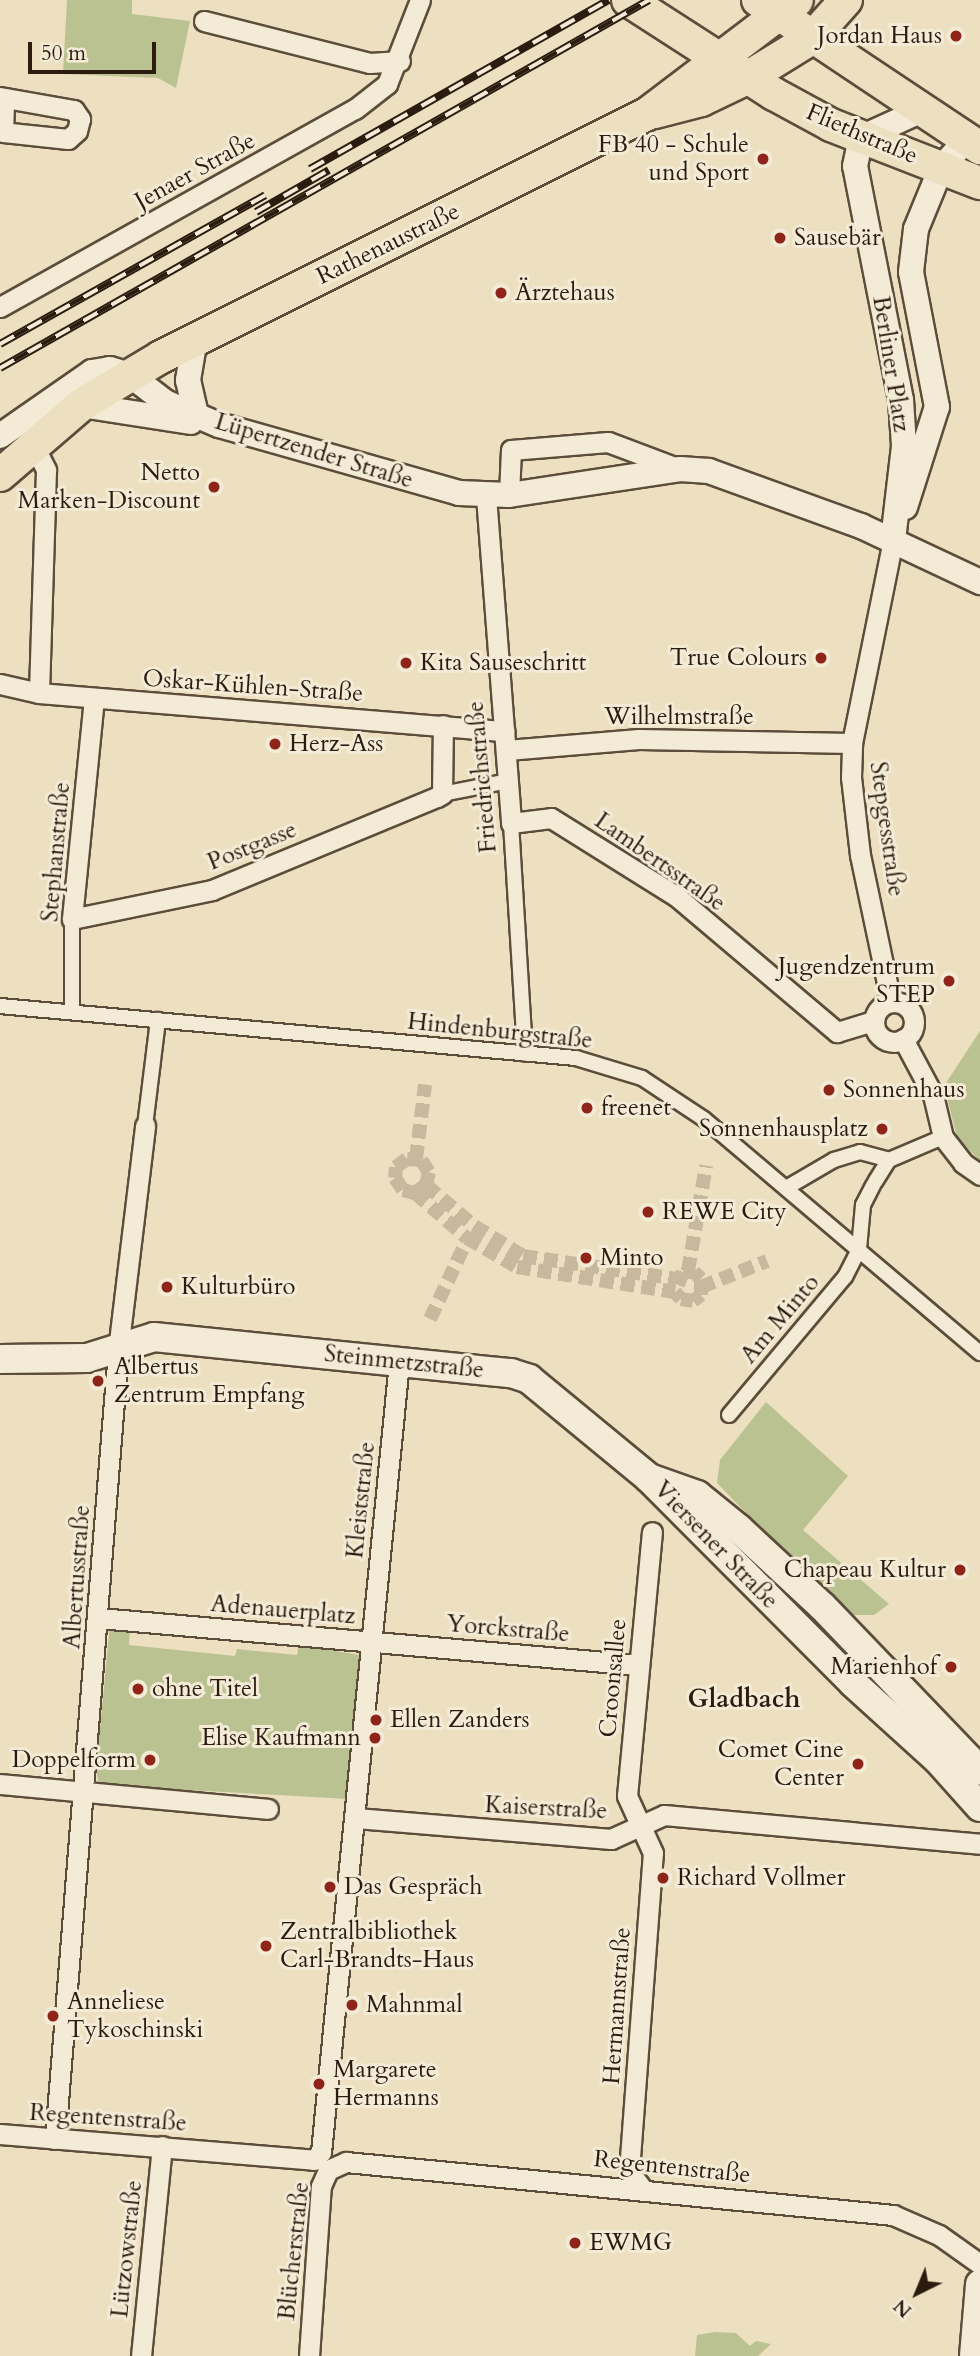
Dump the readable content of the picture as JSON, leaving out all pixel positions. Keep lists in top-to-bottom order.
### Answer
{
  "streets": {
    "main road": [
      "Fliethstraße",
      "Rathenaustraße",
      "Steinmetzstraße",
      "Viersener Straße"
    ],
    "street": [
      "Jenaer Straße",
      "Berliner Platz",
      "Lüpertzender Straße",
      "Oskar-Kühlen-Straße",
      "Wilhelmstraße",
      "Friedrichstraße",
      "Stepgesstraße",
      "Postgasse",
      "Stephanstraße",
      "Lambertsstraße",
      "Hindenburgstraße",
      "Am Minto",
      "Kleiststraße",
      "Albertusstraße",
      "Adenauerplatz",
      "Yorckstraße",
      "Croonsallee",
      "Kaiserstraße",
      "Hermannstraße",
      "Regentenstraße",
      "Lützowstraße",
      "Blücherstraße"
    ]
  },
  "crossings": [
    ["Fliethstraße", "Rathenaustraße"],
    ["Fliethstraße", "Berliner Platz"],
    ["Rathenaustraße", "Lüpertzender Straße"],
    ["Berliner Platz", "Lüpertzender Straße"],
    ["Berliner Platz", "Stepgesstraße"],
    ["Lüpertzender Straße", "Friedrichstraße"],
    ["Lüpertzender Straße", "Stepgesstraße"],
    ["Oskar-Kühlen-Straße", "Wilhelmstraße"],
    ["Oskar-Kühlen-Straße", "Friedrichstraße"],
    ["Oskar-Kühlen-Straße", "Stephanstraße"],
    ["Wilhelmstraße", "Friedrichstraße"],
    ["Wilhelmstraße", "Stepgesstraße"],
    ["Friedrichstraße", "Lambertsstraße"],
    ["Friedrichstraße", "Hindenburgstraße"],
    ["Stepgesstraße", "Lambertsstraße"],
    ["Postgasse", "Stephanstraße"],
    ["Stephanstraße", "Hindenburgstraße"],
    ["Hindenburgstraße", "Am Minto"],
    ["Hindenburgstraße", "Albertusstraße"],
    ["Steinmetzstraße", "Kleiststraße"],
    ["Steinmetzstraße", "Viersener Straße"],
    ["Steinmetzstraße", "Albertusstraße"],
    ["Kleiststraße", "Adenauerplatz"],
    ["Kleiststraße", "Yorckstraße"],
    ["Albertusstraße", "Adenauerplatz"],
    ["Albertusstraße", "Regentenstraße"],
    ["Adenauerplatz", "Yorckstraße"],
    ["Adenauerplatz", "Kaiserstraße"],
    ["Adenauerplatz", "Regentenstraße"],
    ["Yorckstraße", "Croonsallee"],
    ["Croonsallee", "Kaiserstraße"],
    ["Croonsallee", "Hermannstraße"],
    ["Kaiserstraße", "Hermannstraße"],
    ["Hermannstraße", "Regentenstraße"],
    ["Regentenstraße", "Lützowstraße"],
    ["Regentenstraße", "Blücherstraße"]
  ],
  "districts": ["Gladbach"],
  "places": [
    "Jordan Haus",
    "FB 40 - Schule und Sport",
    "Sausebär",
    "Ärztehaus",
    "Netto Marken-Discount",
    "True Colours",
    "Kita Sauseschritt",
    "Herz-Ass",
    "Jugendzentrum STEP",
    "Sonnenhaus",
    "freenet",
    "Sonnenhausplatz",
    "REWE City",
    "Minto",
    "Kulturbüro",
    "Albertus Zentrum Empfang",
    "Chapeau Kultur",
    "Marienhof",
    "ohne Titel",
    "Ellen Zanders",
    "Elise Kaufmann",
    "Doppelform",
    "Comet Cine Center",
    "Richard Vollmer",
    "Das Gespräch",
    "Zentralbibliothek Carl-Brandts-Haus",
    "Mahnmal",
    "Anneliese Tykoschinski",
    "Margarete Hermanns",
    "EWMG"
  ],
  "scale_bar": "50 m",
  "north": "bottom left"
}
